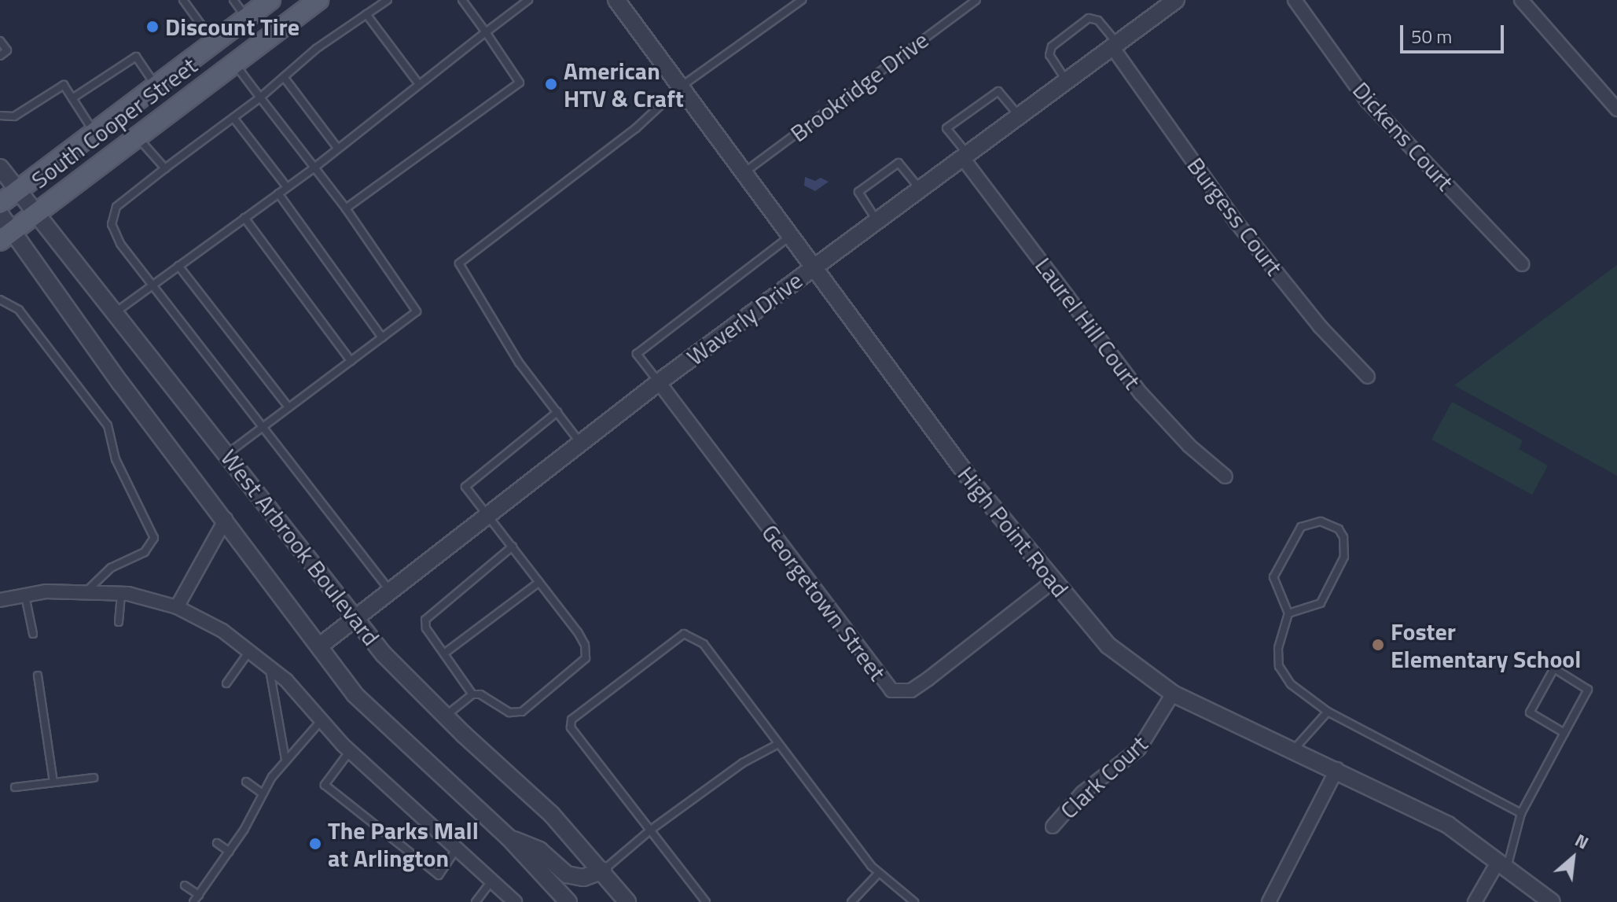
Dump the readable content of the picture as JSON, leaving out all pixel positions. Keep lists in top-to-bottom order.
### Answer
{
  "streets": {
    "main road": ["South Cooper Street"],
    "street": [
      "Dickens Court",
      "Burgess Court",
      "Waverly Drive",
      "Laurel Hill Court",
      "High Point Road",
      "West Arbrook Boulevard",
      "Georgetown Street",
      "Clark Court"
    ],
    "lane": ["Brookridge Drive"]
  },
  "crossings": [
    ["Brookridge Drive", "High Point Road"],
    ["South Cooper Street", "West Arbrook Boulevard"],
    ["Burgess Court", "Waverly Drive"],
    ["Waverly Drive", "Laurel Hill Court"],
    ["Waverly Drive", "High Point Road"],
    ["Waverly Drive", "West Arbrook Boulevard"],
    ["Waverly Drive", "Georgetown Street"],
    ["High Point Road", "Georgetown Street"],
    ["High Point Road", "Clark Court"]
  ],
  "places": [
    "Discount Tire",
    "American HTV & Craft",
    "Foster Elementary School",
    "The Parks Mall at Arlington"
  ],
  "scale_bar": "50 m",
  "north": "top right"
}
